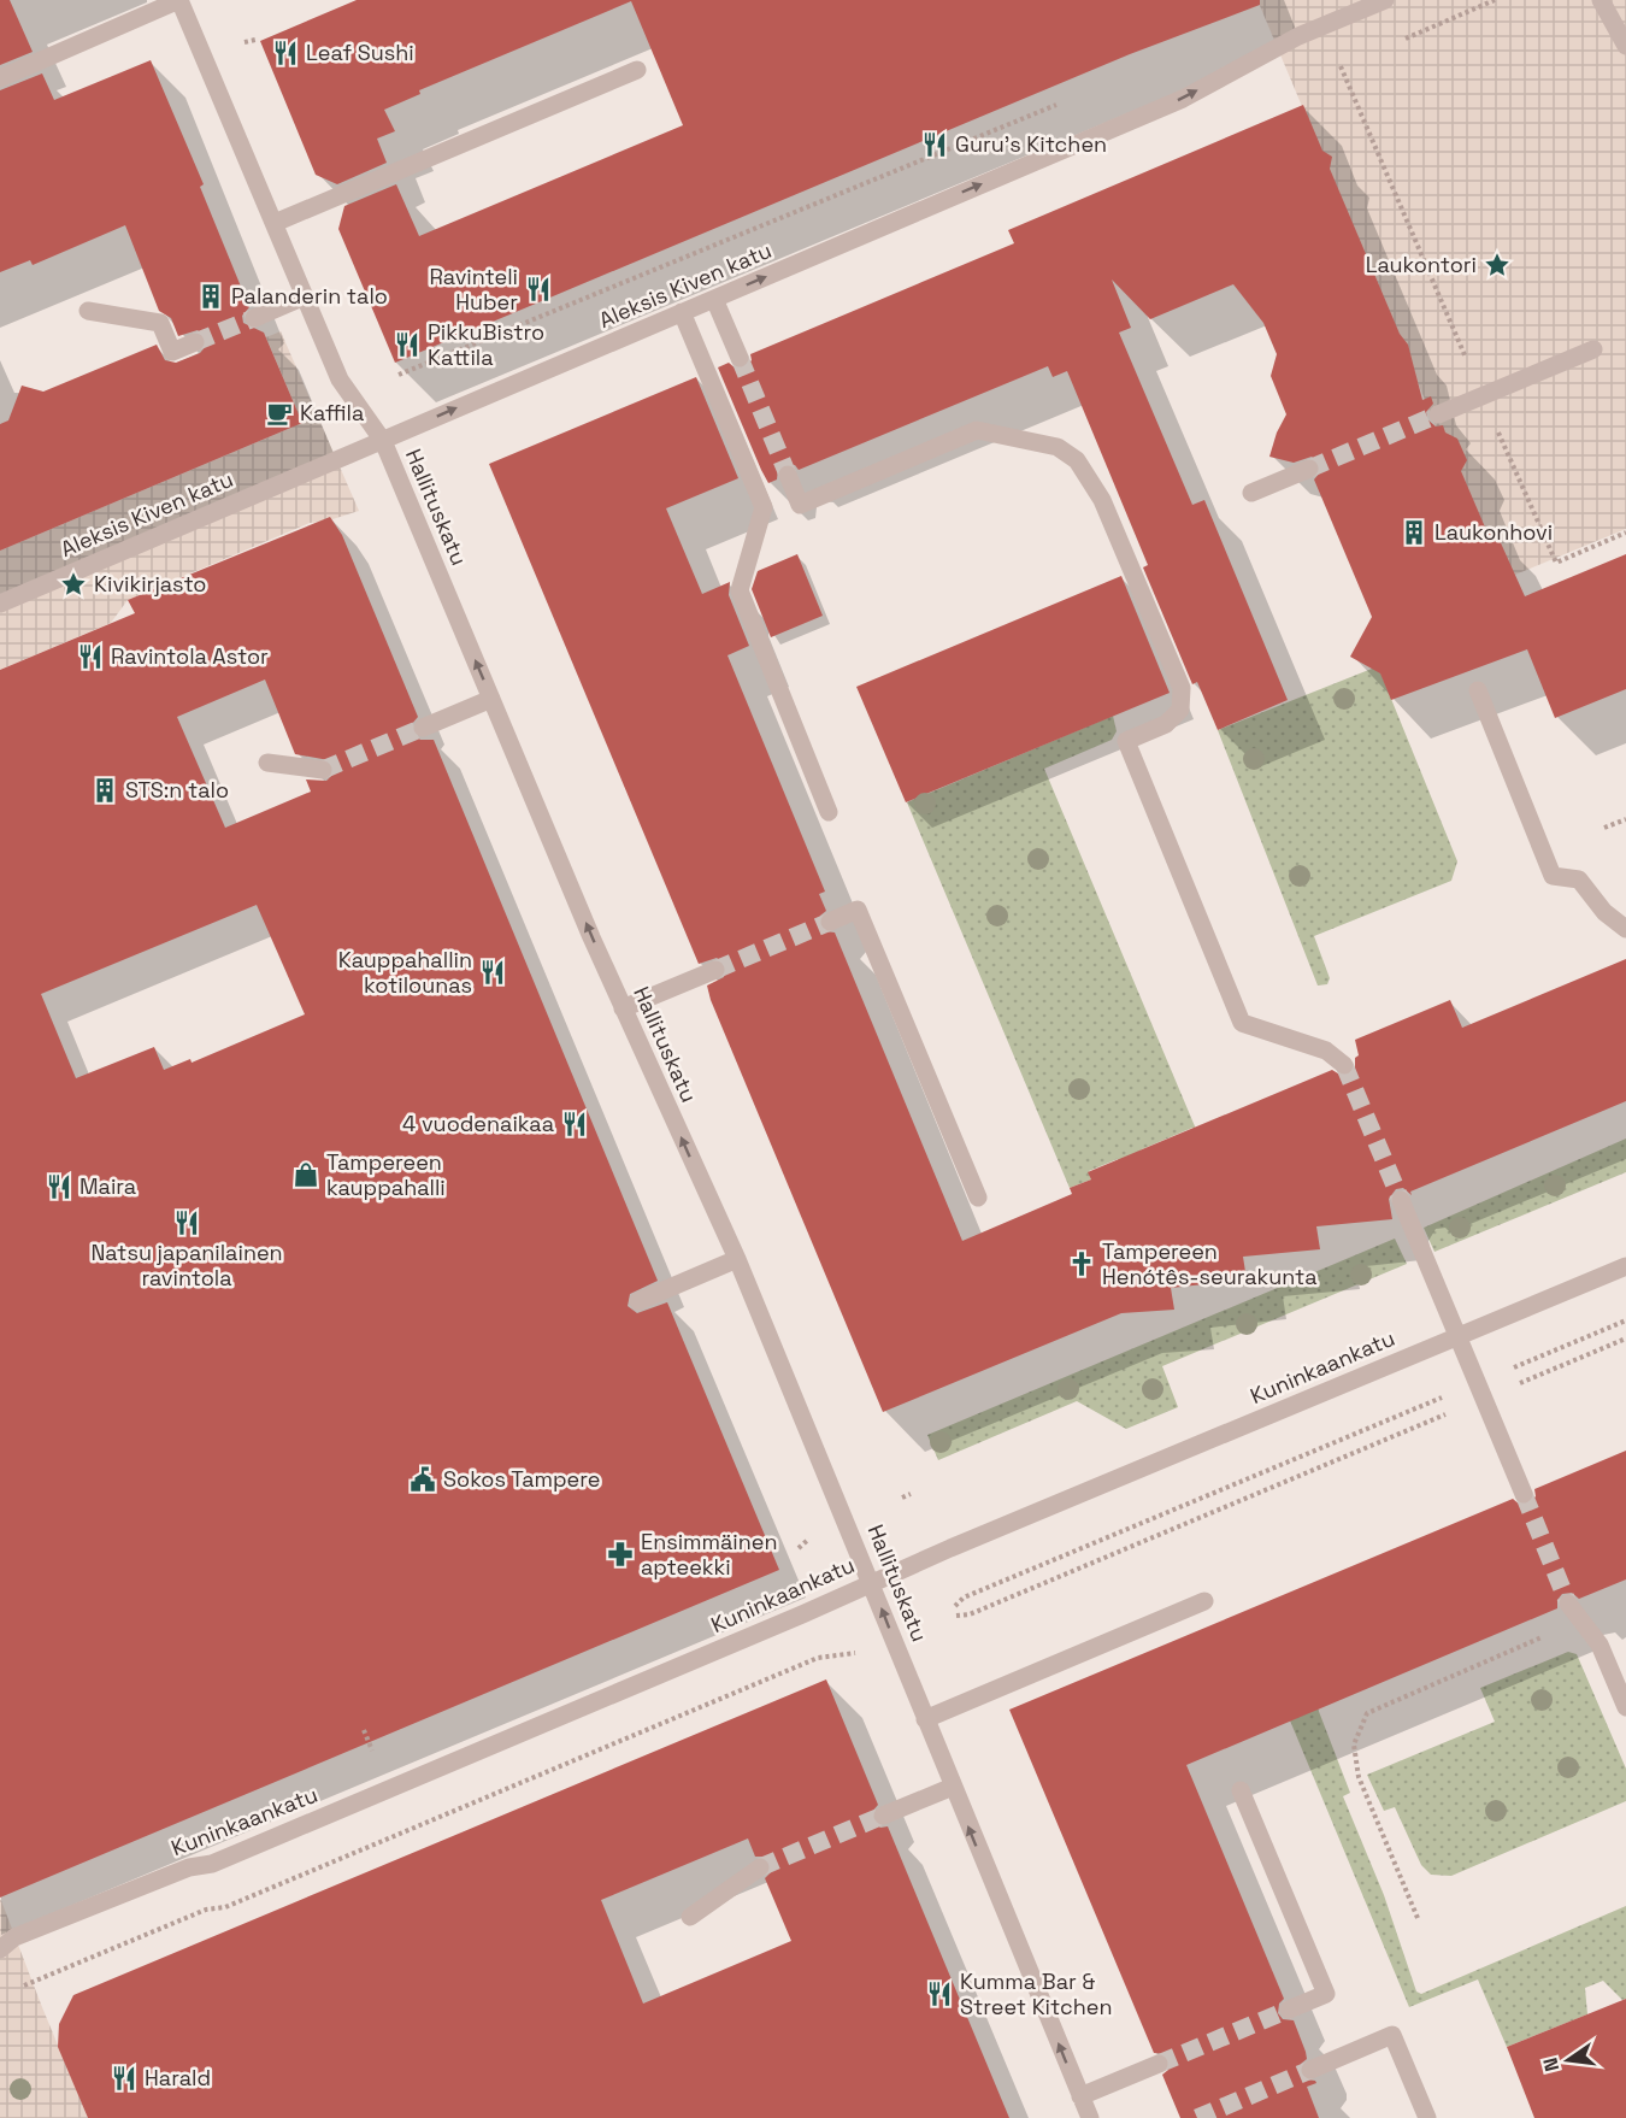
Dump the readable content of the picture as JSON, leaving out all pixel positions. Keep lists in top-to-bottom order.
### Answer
{
  "streets": {
    "street": ["Aleksis Kiven katu", "Hallituskatu", "Kuninkaankatu"]
  },
  "crossings": [
    ["Aleksis Kiven katu", "Hallituskatu"],
    ["Hallituskatu", "Kuninkaankatu"]
  ],
  "one_way": ["Aleksis Kiven katu", "Hallituskatu"],
  "places": {
    "restaurant": [
      "Leaf Sushi",
      "Guru's Kitchen",
      "Ravinteli Huber",
      "PikkuBistro Kattila",
      "Ravintola Astor",
      "Kauppahallin kotilounas",
      "4 vuodenaikaa",
      "Maira",
      "Natsu japanilainen ravintola",
      "Kumma Bar & Street Kitchen",
      "Harald"
    ],
    "place": ["Laukontori", "Kivikirjasto"],
    "building": ["Palanderin talo", "Laukonhovi", "STS:n talo"],
    "cafe": ["Kaffila"],
    "shop": ["Tampereen kauppahalli"],
    "church": ["Tampereen Henótês-seurakunta"],
    "public building": ["Sokos Tampere"],
    "pharmacy": ["Ensimmäinen apteekki"]
  },
  "north": "left"
}
